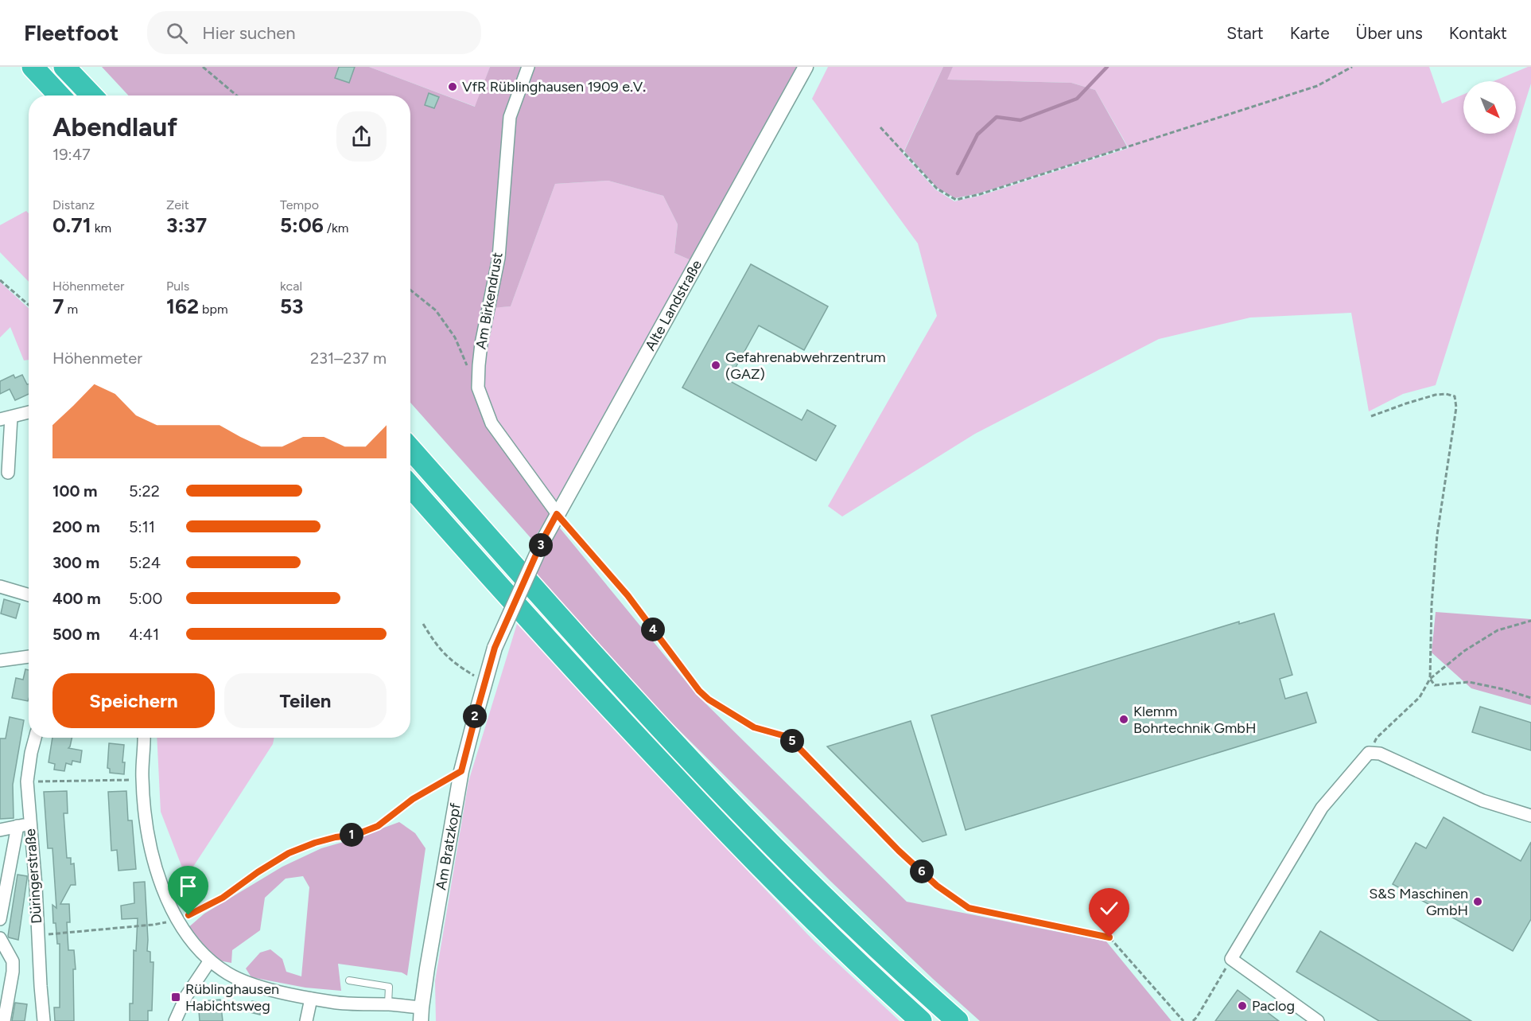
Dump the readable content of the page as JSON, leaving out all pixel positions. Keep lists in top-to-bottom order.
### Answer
{
  "streets": {
    "street": [
      "Am Birkendrust",
      "Alte Landstraße",
      "Am Bratzkopf",
      "Düringerstraße"
    ]
  },
  "crossings": [
    ["Am Birkendrust", "Alte Landstraße"],
    ["Alte Landstraße", "Am Bratzkopf"]
  ],
  "places": {
    "other": [
      "VfR Rüblinghausen 1909 e.V.",
      "Gefahrenabwehrzentrum (GAZ)",
      "Klemm Bohrtechnik GmbH",
      "S&S Maschinen GmbH",
      "Paclog"
    ],
    "transit": ["Rüblinghausen Habichtsweg"]
  },
  "north": "bottom right",
  "page": {
    "header": "Fleetfoot",
    "search": "Hier suchen",
    "nav": [
      "Start",
      "Karte",
      "Über uns",
      "Kontakt"
    ],
    "heading": ["Abendlauf", "19:47"],
    "stats": [
      ["Distanz", "0.71 km"],
      ["Zeit", "3:37"],
      ["Tempo", "5:06 /km"],
      ["Höhenmeter", "7 m"],
      ["Puls", "162 bpm"],
      ["kcal", "53"]
    ],
    "chart": ["Höhenmeter", "231–237 m"],
    "list": [
      {
        "name": "100 m",
        "note": "5:22"
      },
      {
        "name": "200 m",
        "note": "5:11"
      },
      {
        "name": "300 m",
        "note": "5:24"
      },
      {
        "name": "400 m",
        "note": "5:00"
      },
      {
        "name": "500 m",
        "note": "4:41"
      }
    ],
    "pins": [
      "3",
      "4",
      "2",
      "5",
      "1",
      "6"
    ],
    "buttons": ["Speichern", "Teilen"]
  }
}
